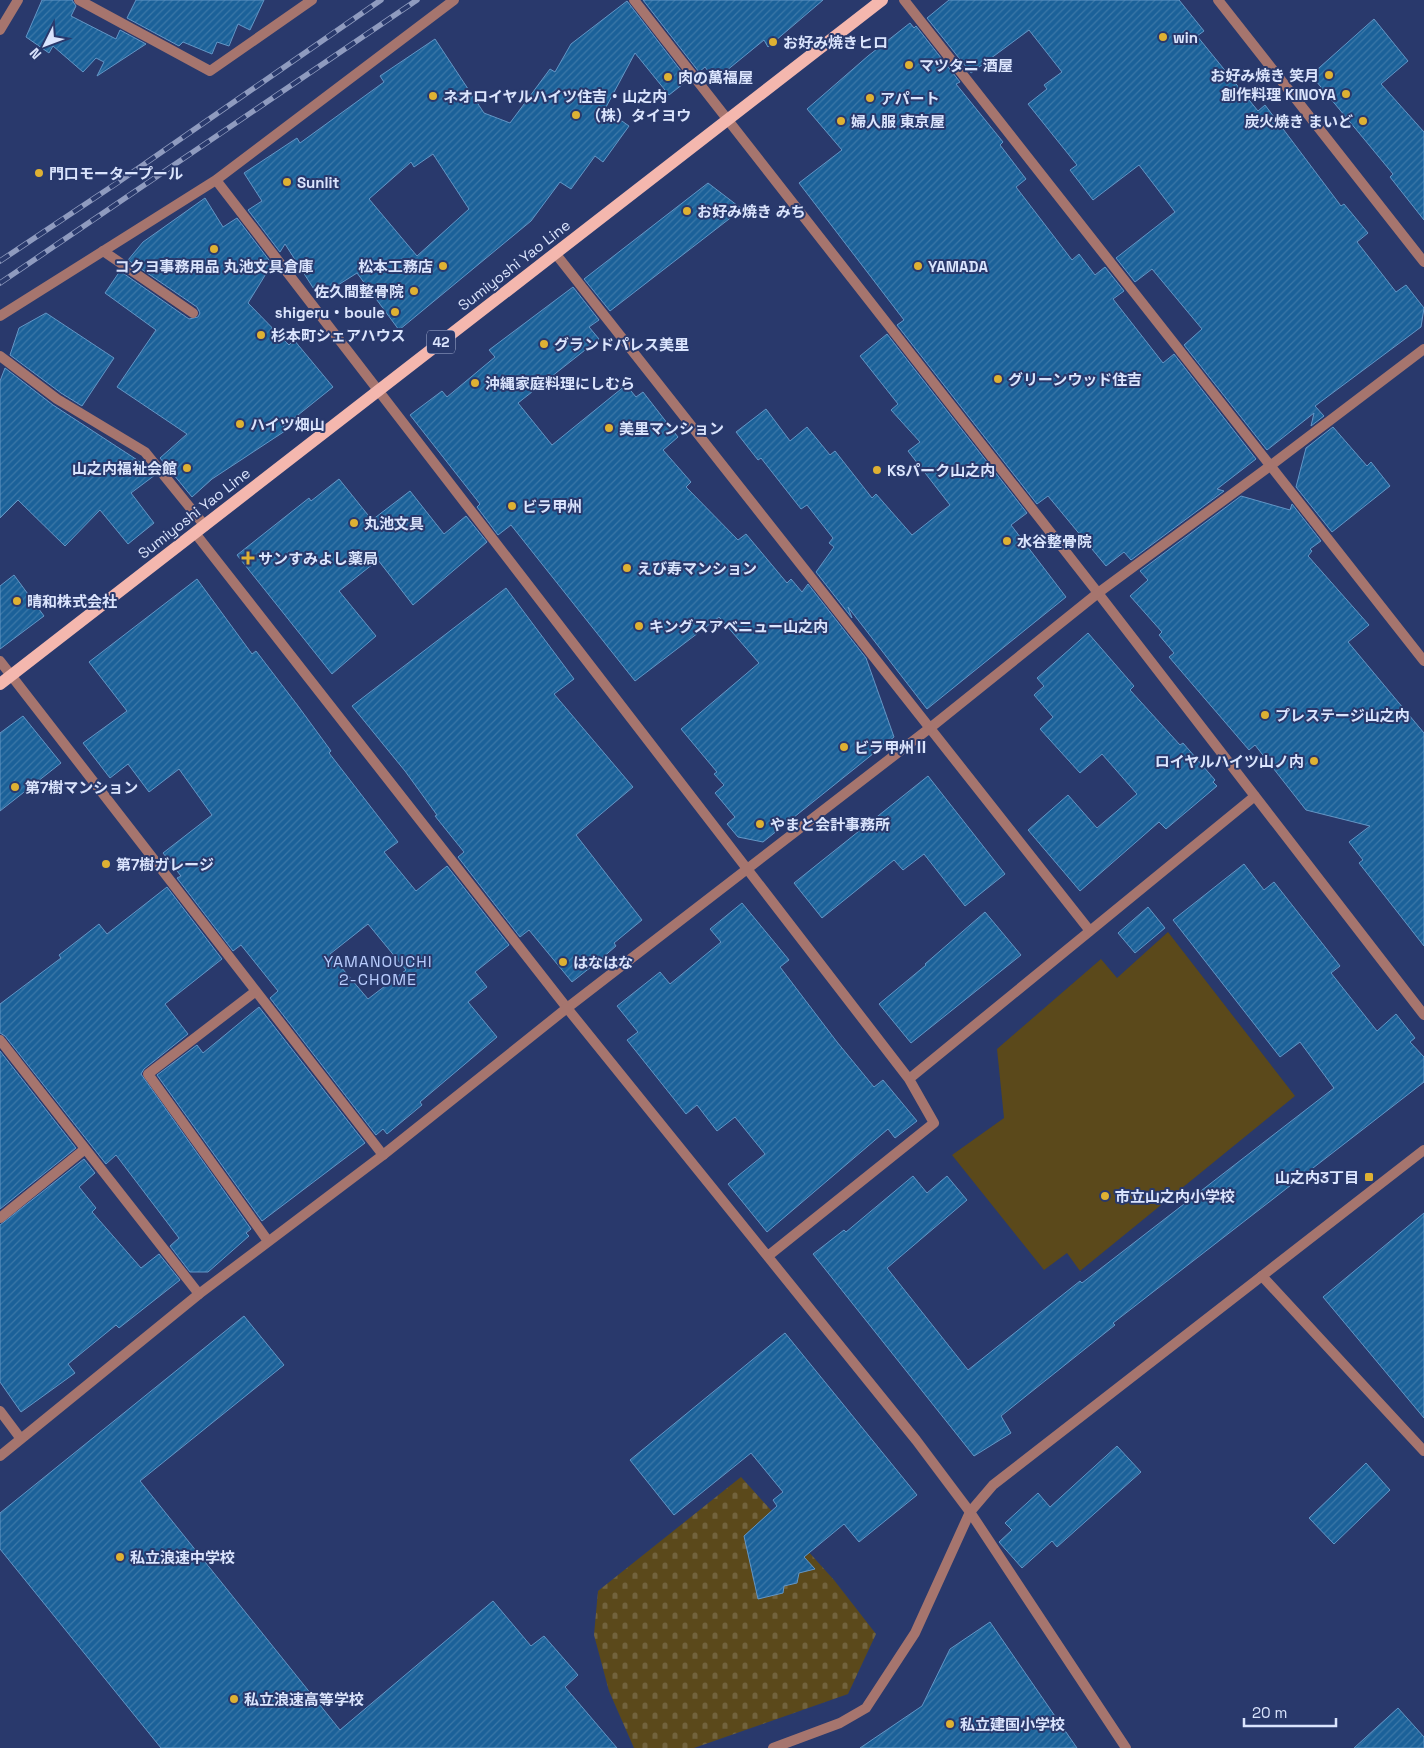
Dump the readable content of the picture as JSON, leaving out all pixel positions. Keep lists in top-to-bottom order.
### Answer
{
  "streets": {
    "main road": ["Sumiyoshi Yao Line", "42"]
  },
  "districts": ["YAMANOUCHI 2-CHOME"],
  "places": {
    "other": [
      "win",
      "お好み焼きヒロ",
      "マツタニ 酒屋",
      "お好み焼き 笑月",
      "肉の萬福屋",
      "創作料理 KINOYA",
      "ネオロイヤルハイツ住吉・山之内",
      "アパート",
      "（株）タイヨウ",
      "婦人服 東京屋",
      "炭火焼き まいど",
      "門口モータープール",
      "Sunlit",
      "お好み焼き みち",
      "コクヨ事務用品 丸池文具倉庫",
      "松本工務店",
      "YAMADA",
      "佐久間整骨院",
      "shigeru・boule",
      "杉本町シェアハウス",
      "グランドパレス美里",
      "グリーンウッド住吉",
      "沖縄家庭料理にしむら",
      "ハイツ畑山",
      "美里マンション",
      "山之内福祉会館",
      "KSパーク山之内",
      "ビラ甲州",
      "丸池文具",
      "水谷整骨院",
      "えび寿マンション",
      "晴和株式会社",
      "キングスアベニュー山之内",
      "プレステージ山之内",
      "ビラ甲州Ⅱ",
      "ロイヤルハイツ山ノ内",
      "第7樹マンション",
      "やまと会計事務所",
      "第7樹ガレージ",
      "はなはな",
      "市立山之内小学校",
      "私立浪速中学校",
      "私立浪速高等学校",
      "私立建国小学校"
    ],
    "health": ["サンすみよし薬局"],
    "transit": ["山之内3丁目"]
  },
  "scale_bar": "20 m",
  "north": "bottom left"
}
